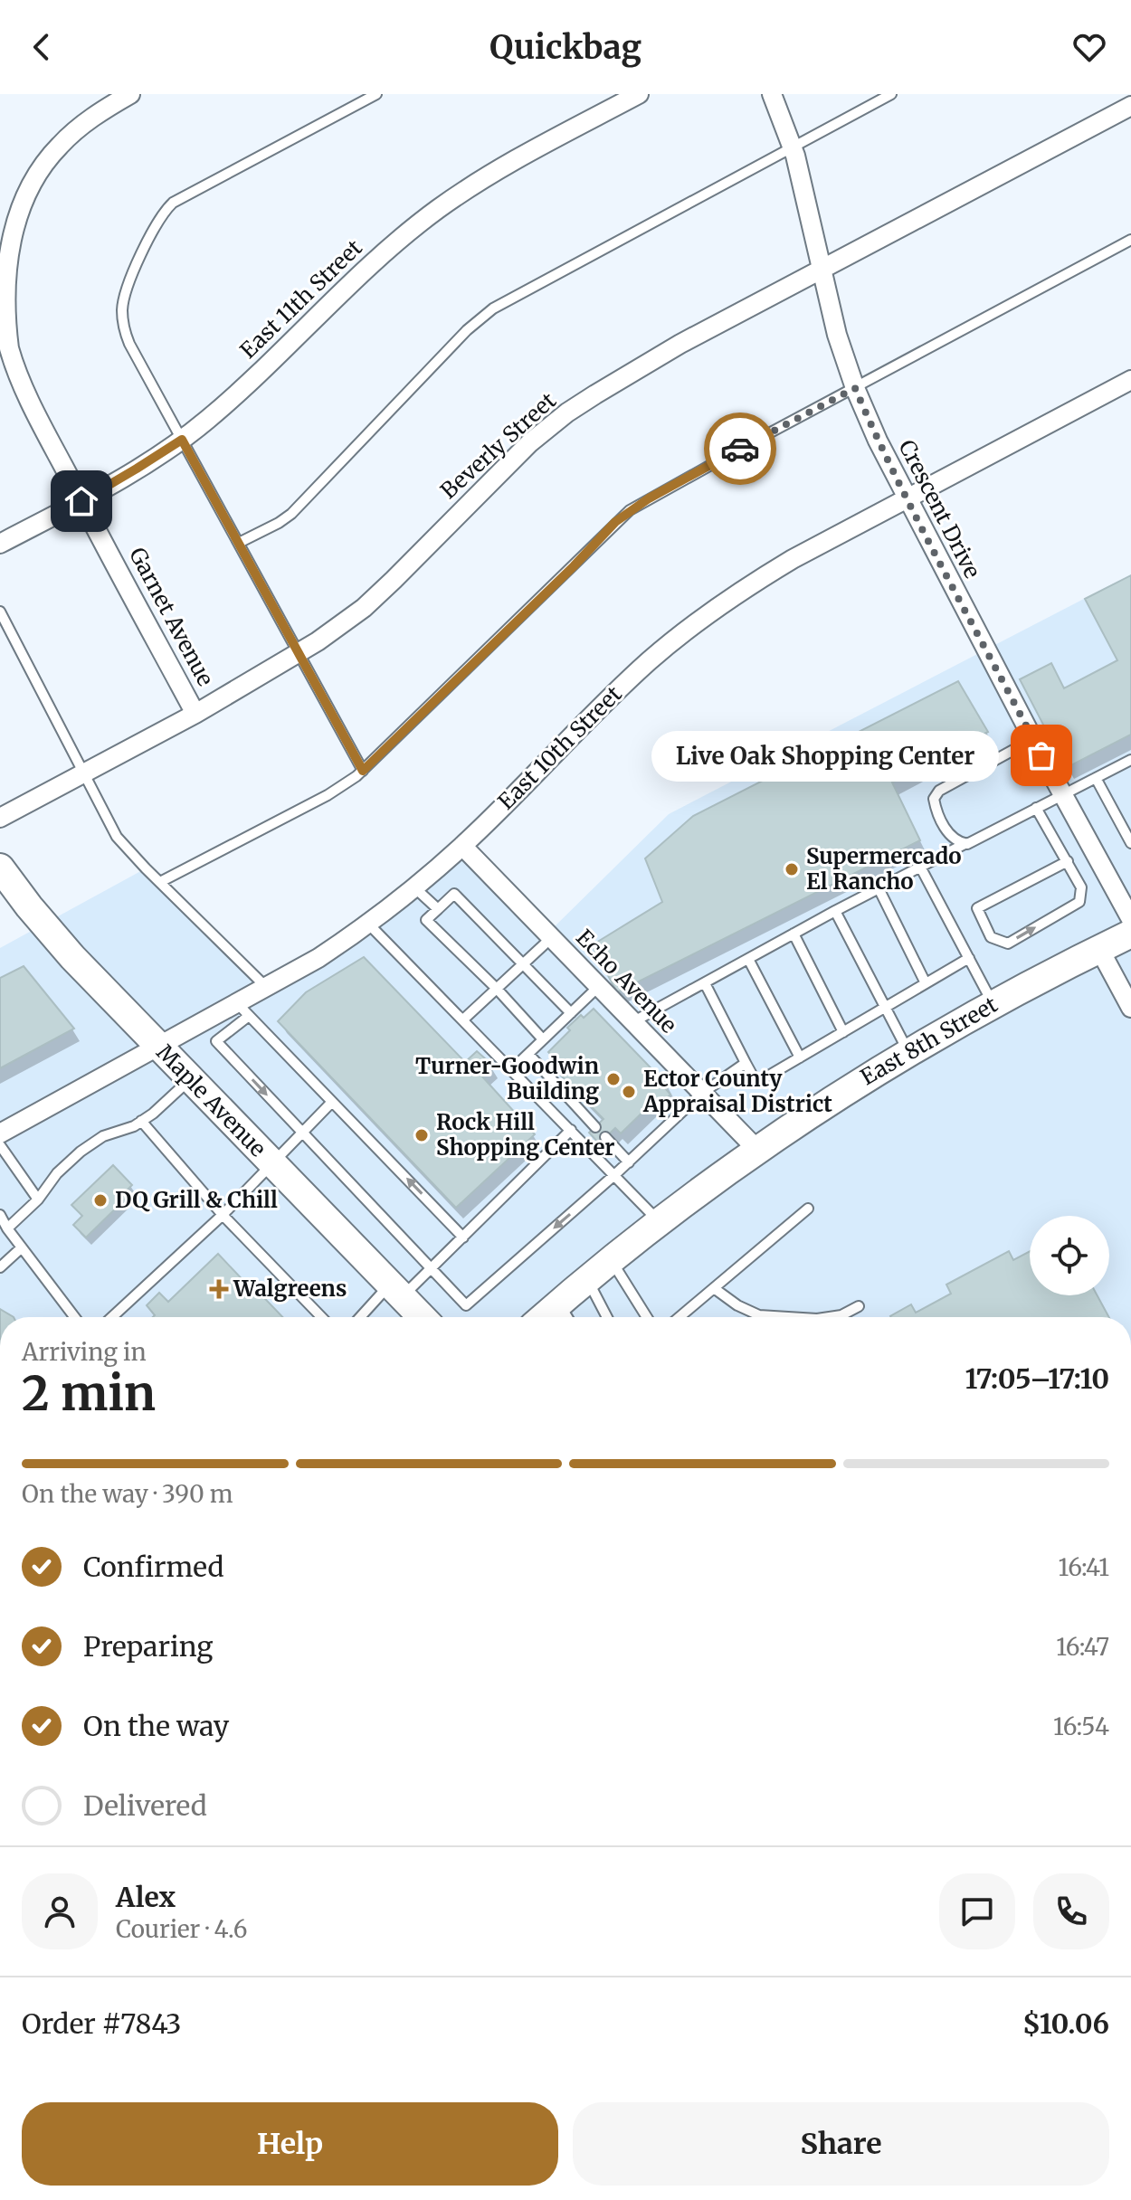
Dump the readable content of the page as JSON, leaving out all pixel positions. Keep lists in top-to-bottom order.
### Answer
{
  "streets": {
    "main road": ["East 8th Street", "Maple Avenue"],
    "street": [
      "East 11th Street",
      "Beverly Street",
      "Crescent Drive",
      "Garnet Avenue",
      "East 10th Street",
      "Echo Avenue"
    ]
  },
  "crossings": [
    ["East 11th Street", "Garnet Avenue"],
    ["Beverly Street", "Crescent Drive"],
    ["Beverly Street", "Garnet Avenue"],
    ["Crescent Drive", "East 10th Street"],
    ["East 10th Street", "Echo Avenue"],
    ["East 10th Street", "Maple Avenue"],
    ["Echo Avenue", "East 8th Street"]
  ],
  "places": {
    "other": [
      "Live Oak Shopping Center",
      "Supermercado El Rancho",
      "Turner-Goodwin Building",
      "Ector County Appraisal District",
      "Rock Hill Shopping Center",
      "DQ Grill & Chill"
    ],
    "health": ["Walgreens"]
  },
  "page": {
    "header": "Quickbag",
    "bubble": "Live Oak Shopping Center",
    "heading": ["2 min", "Arriving in", "17:05–17:10"],
    "panel": [
      "Alex",
      "Courier · 4.6",
      "Order #7843",
      "$10.06"
    ],
    "bar": "On the way · 390 m",
    "list": [
      ["Confirmed", "16:41"],
      ["Preparing", "16:47"],
      ["On the way", "16:54"],
      "Delivered"
    ],
    "buttons": ["Help", "Share"]
  }
}
